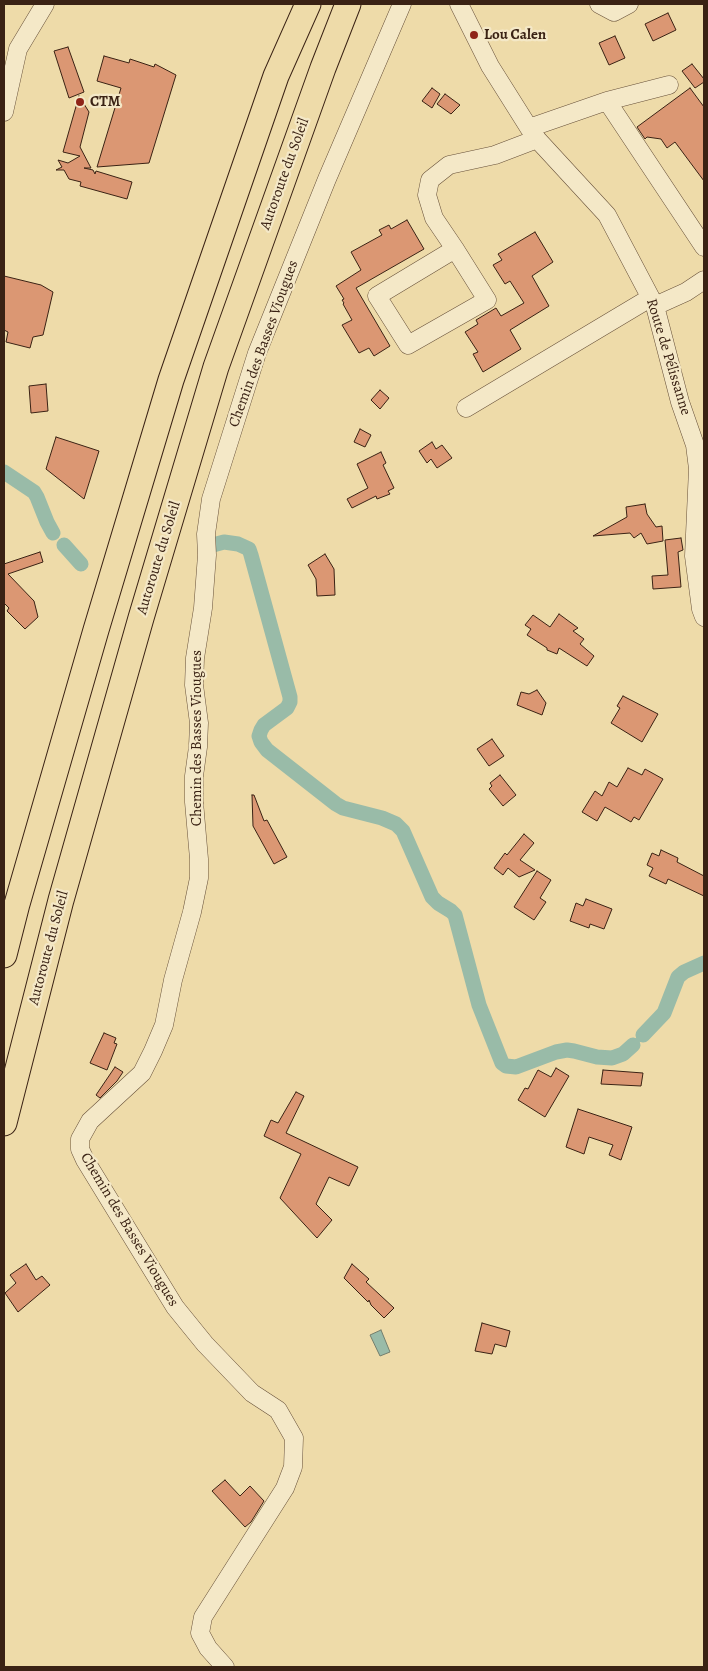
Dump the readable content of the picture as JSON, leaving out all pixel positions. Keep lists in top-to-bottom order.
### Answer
{
  "streets": {
    "highway": ["Autoroute du Soleil"],
    "street": ["Chemin des Basses Viougues", "Route de Pélissanne"]
  },
  "places": ["Lou Calen", "CTM"]
}
